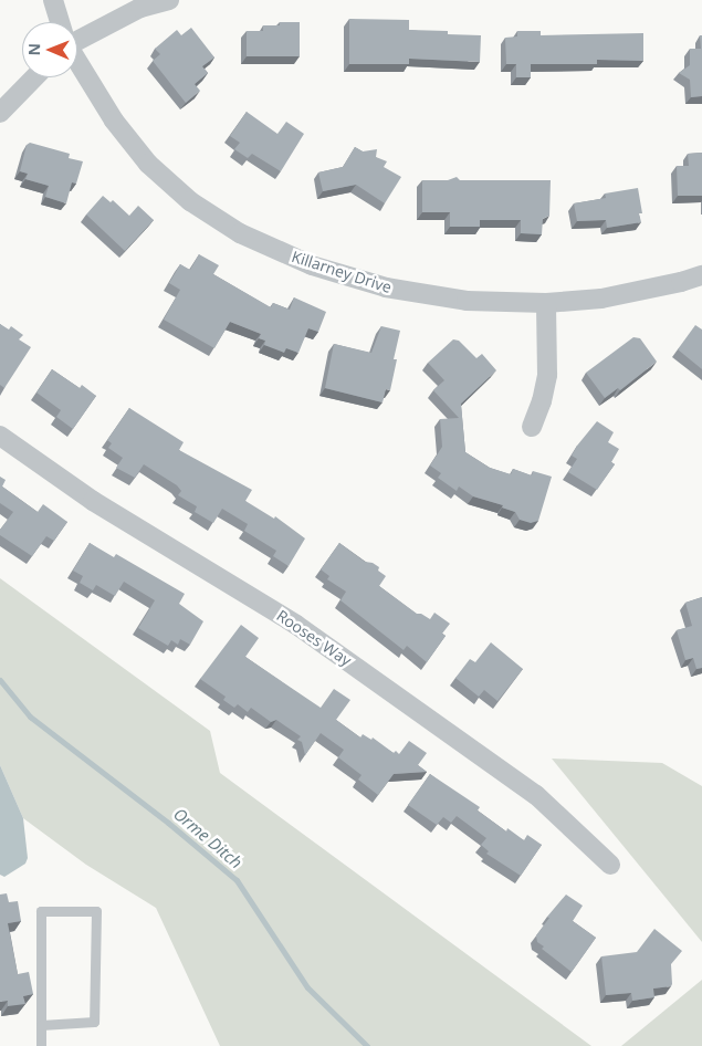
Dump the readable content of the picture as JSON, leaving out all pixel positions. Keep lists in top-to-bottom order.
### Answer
{
  "streets": {
    "street": ["Killarney Drive", "Rooses Way"]
  },
  "water": ["Orme Ditch"],
  "north": "left"
}
